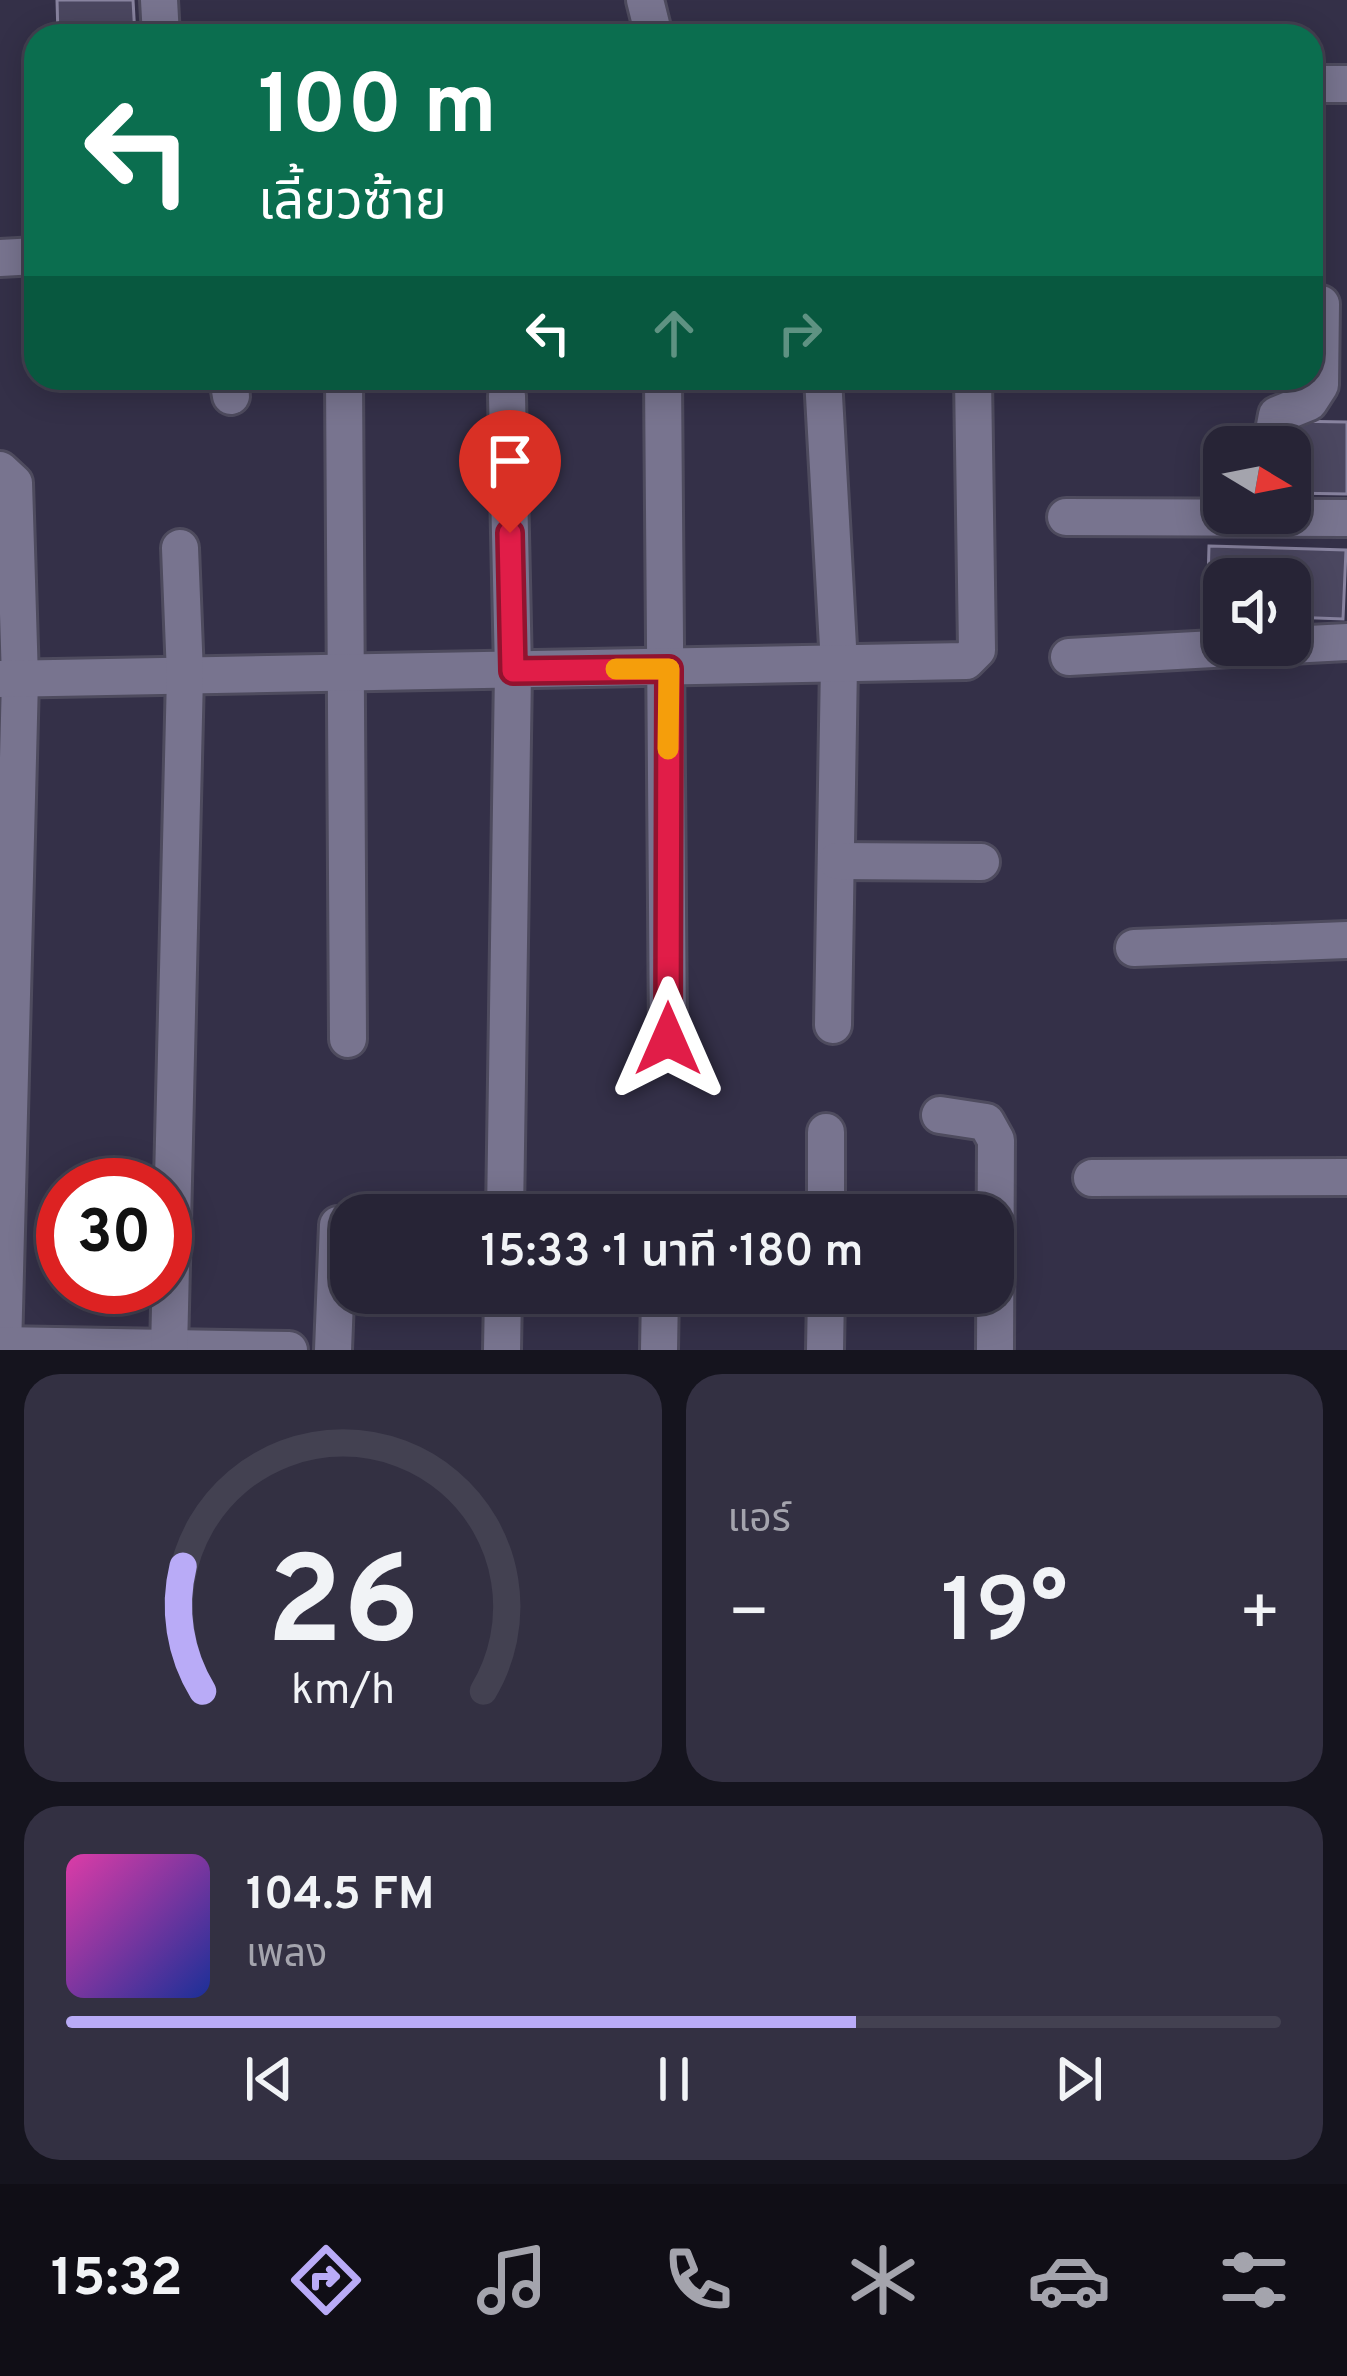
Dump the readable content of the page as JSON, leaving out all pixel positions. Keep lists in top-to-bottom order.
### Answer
{
  "north": "right",
  "page": {
    "turn": ["100 m", "เลี้ยวซ้าย"],
    "limit": "30",
    "trip": "15:33 · 1 นาที · 180 m",
    "tile": "แอร์",
    "heat": ["−", "19°", "+"],
    "song": ["104.5 FM", "เพลง"],
    "tabs": "15:32",
    "gauge": ["26", "km/h"]
  }
}
